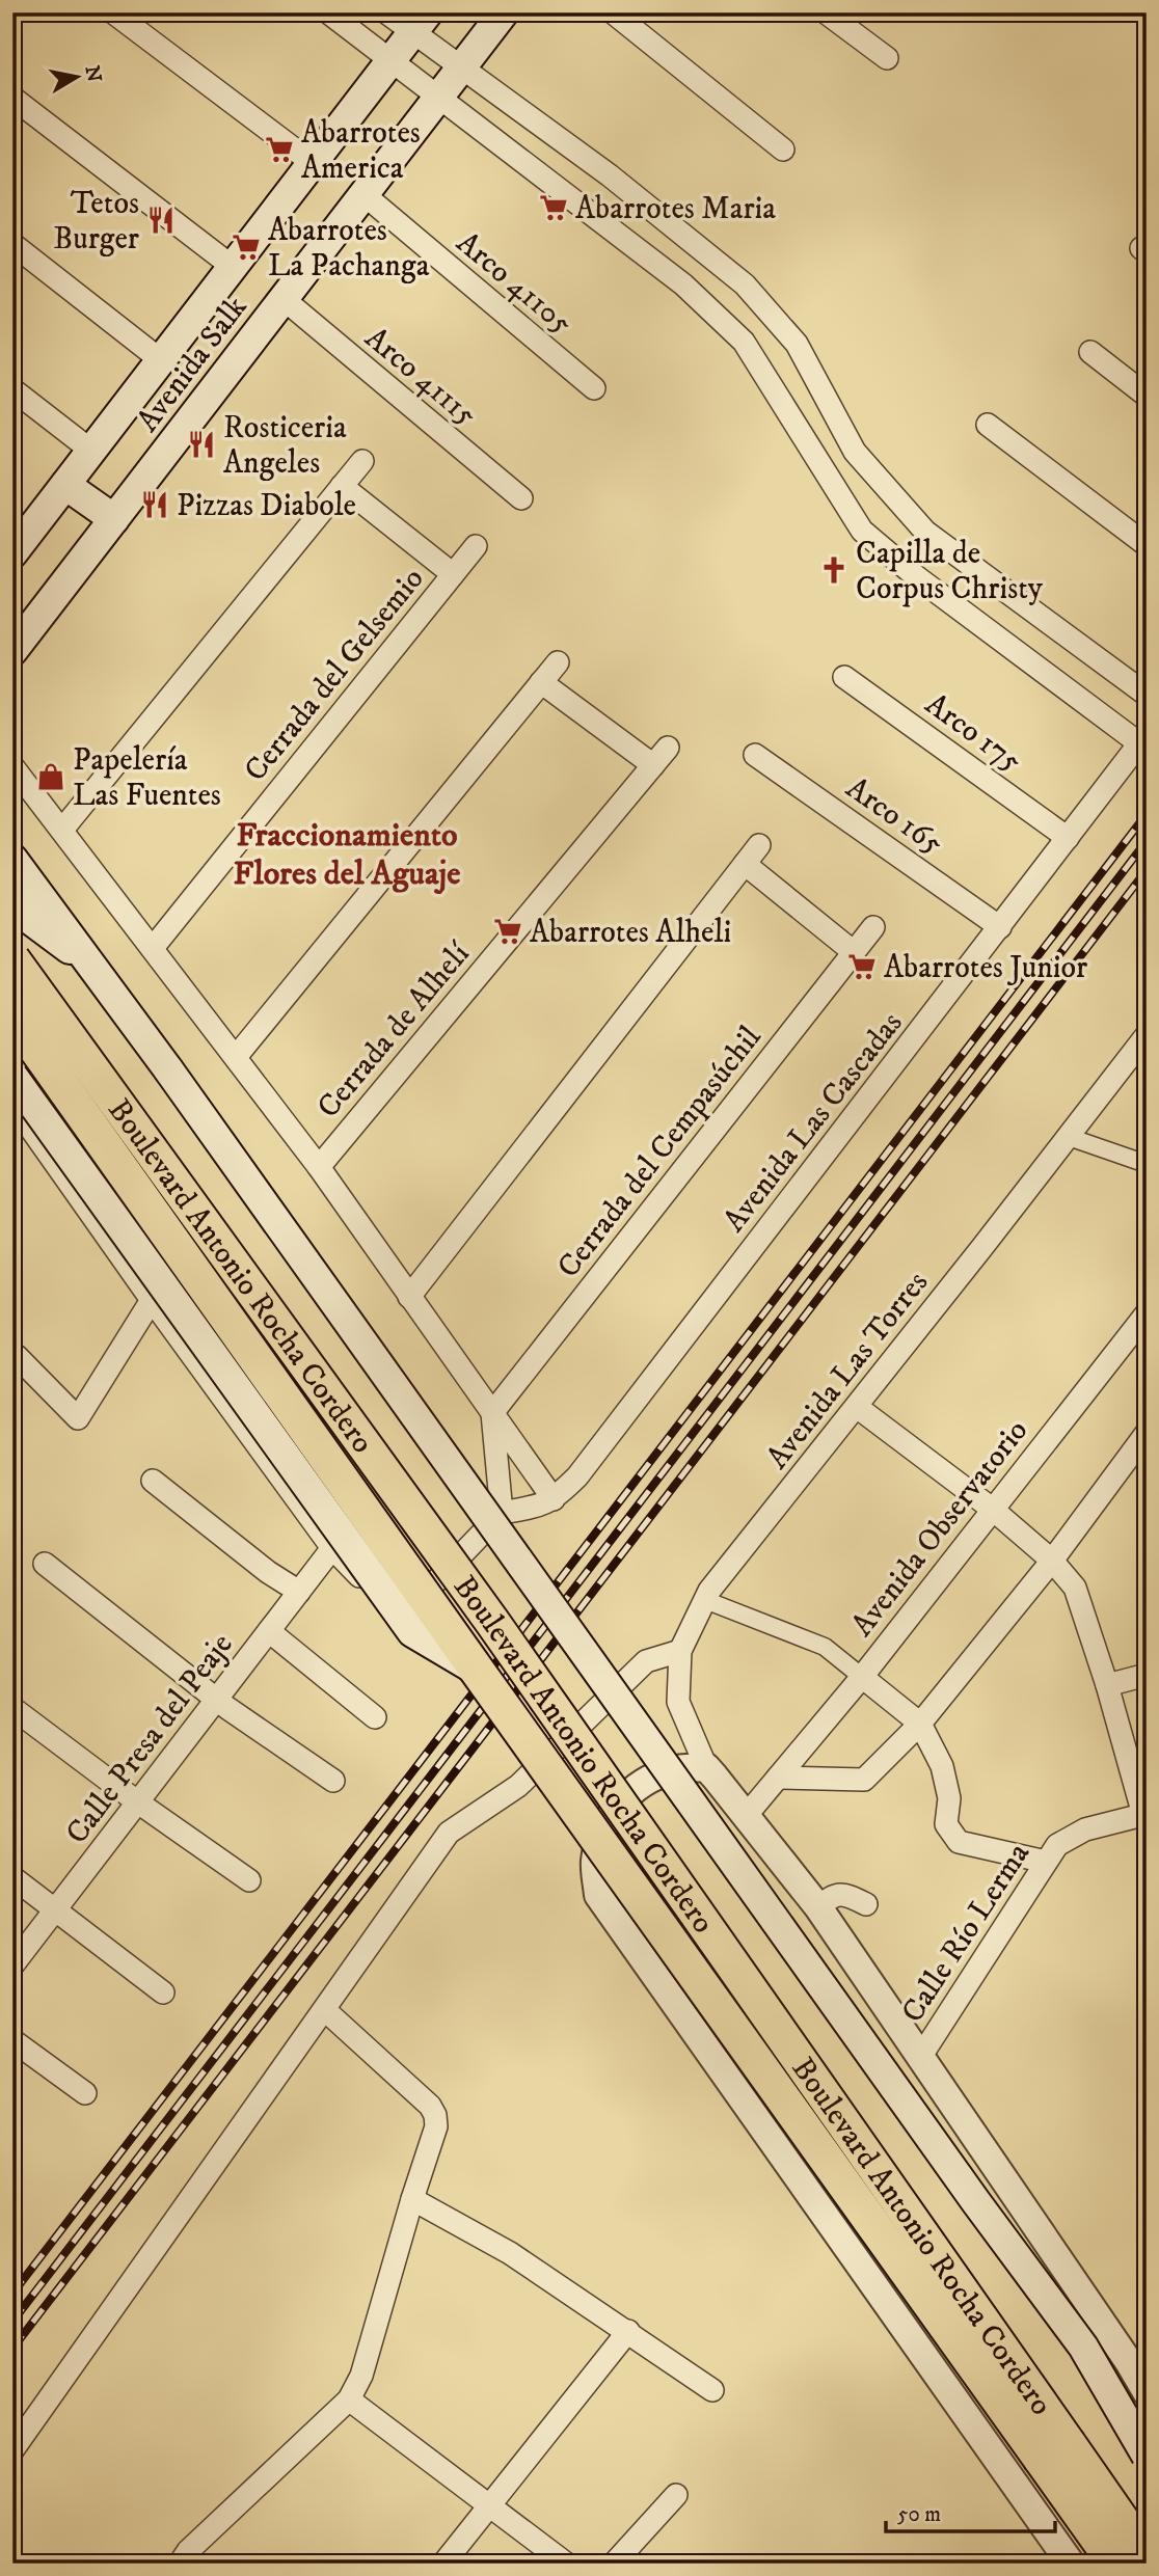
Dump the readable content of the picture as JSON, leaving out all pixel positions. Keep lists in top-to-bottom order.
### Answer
{
  "streets": {
    "highway": ["Boulevard Antonio Rocha Cordero"],
    "main road": ["Avenida Salk"],
    "street": [
      "Arco 41105",
      "Arco 41115",
      "Cerrada del Gelsemio",
      "Arco 175",
      "Arco 165",
      "Cerrada de Alhelí",
      "Avenida Las Cascadas",
      "Cerrada del Cempasúchil",
      "Avenida Las Torres",
      "Avenida Observatorio",
      "Calle Presa del Peaje",
      "Calle Río Lerma"
    ]
  },
  "crossings": [
    ["Arco 41105", "Avenida Salk"],
    ["Avenida Salk", "Arco 41115"],
    ["Arco 175", "Avenida Las Cascadas"],
    ["Arco 165", "Avenida Las Cascadas"]
  ],
  "districts": ["Fraccionamiento Flores del Aguaje"],
  "places": {
    "supermarket": [
      "Abarrotes America",
      "Abarrotes Maria",
      "Abarrotes La Pachanga",
      "Abarrotes Alheli",
      "Abarrotes Junior"
    ],
    "restaurant": ["Tetos Burger", "Rosticeria Angeles", "Pizzas Diabole"],
    "church": ["Capilla de Corpus Christy"],
    "shop": ["Papelería Las Fuentes"]
  },
  "scale_bar": "50 m",
  "north": "right"
}
